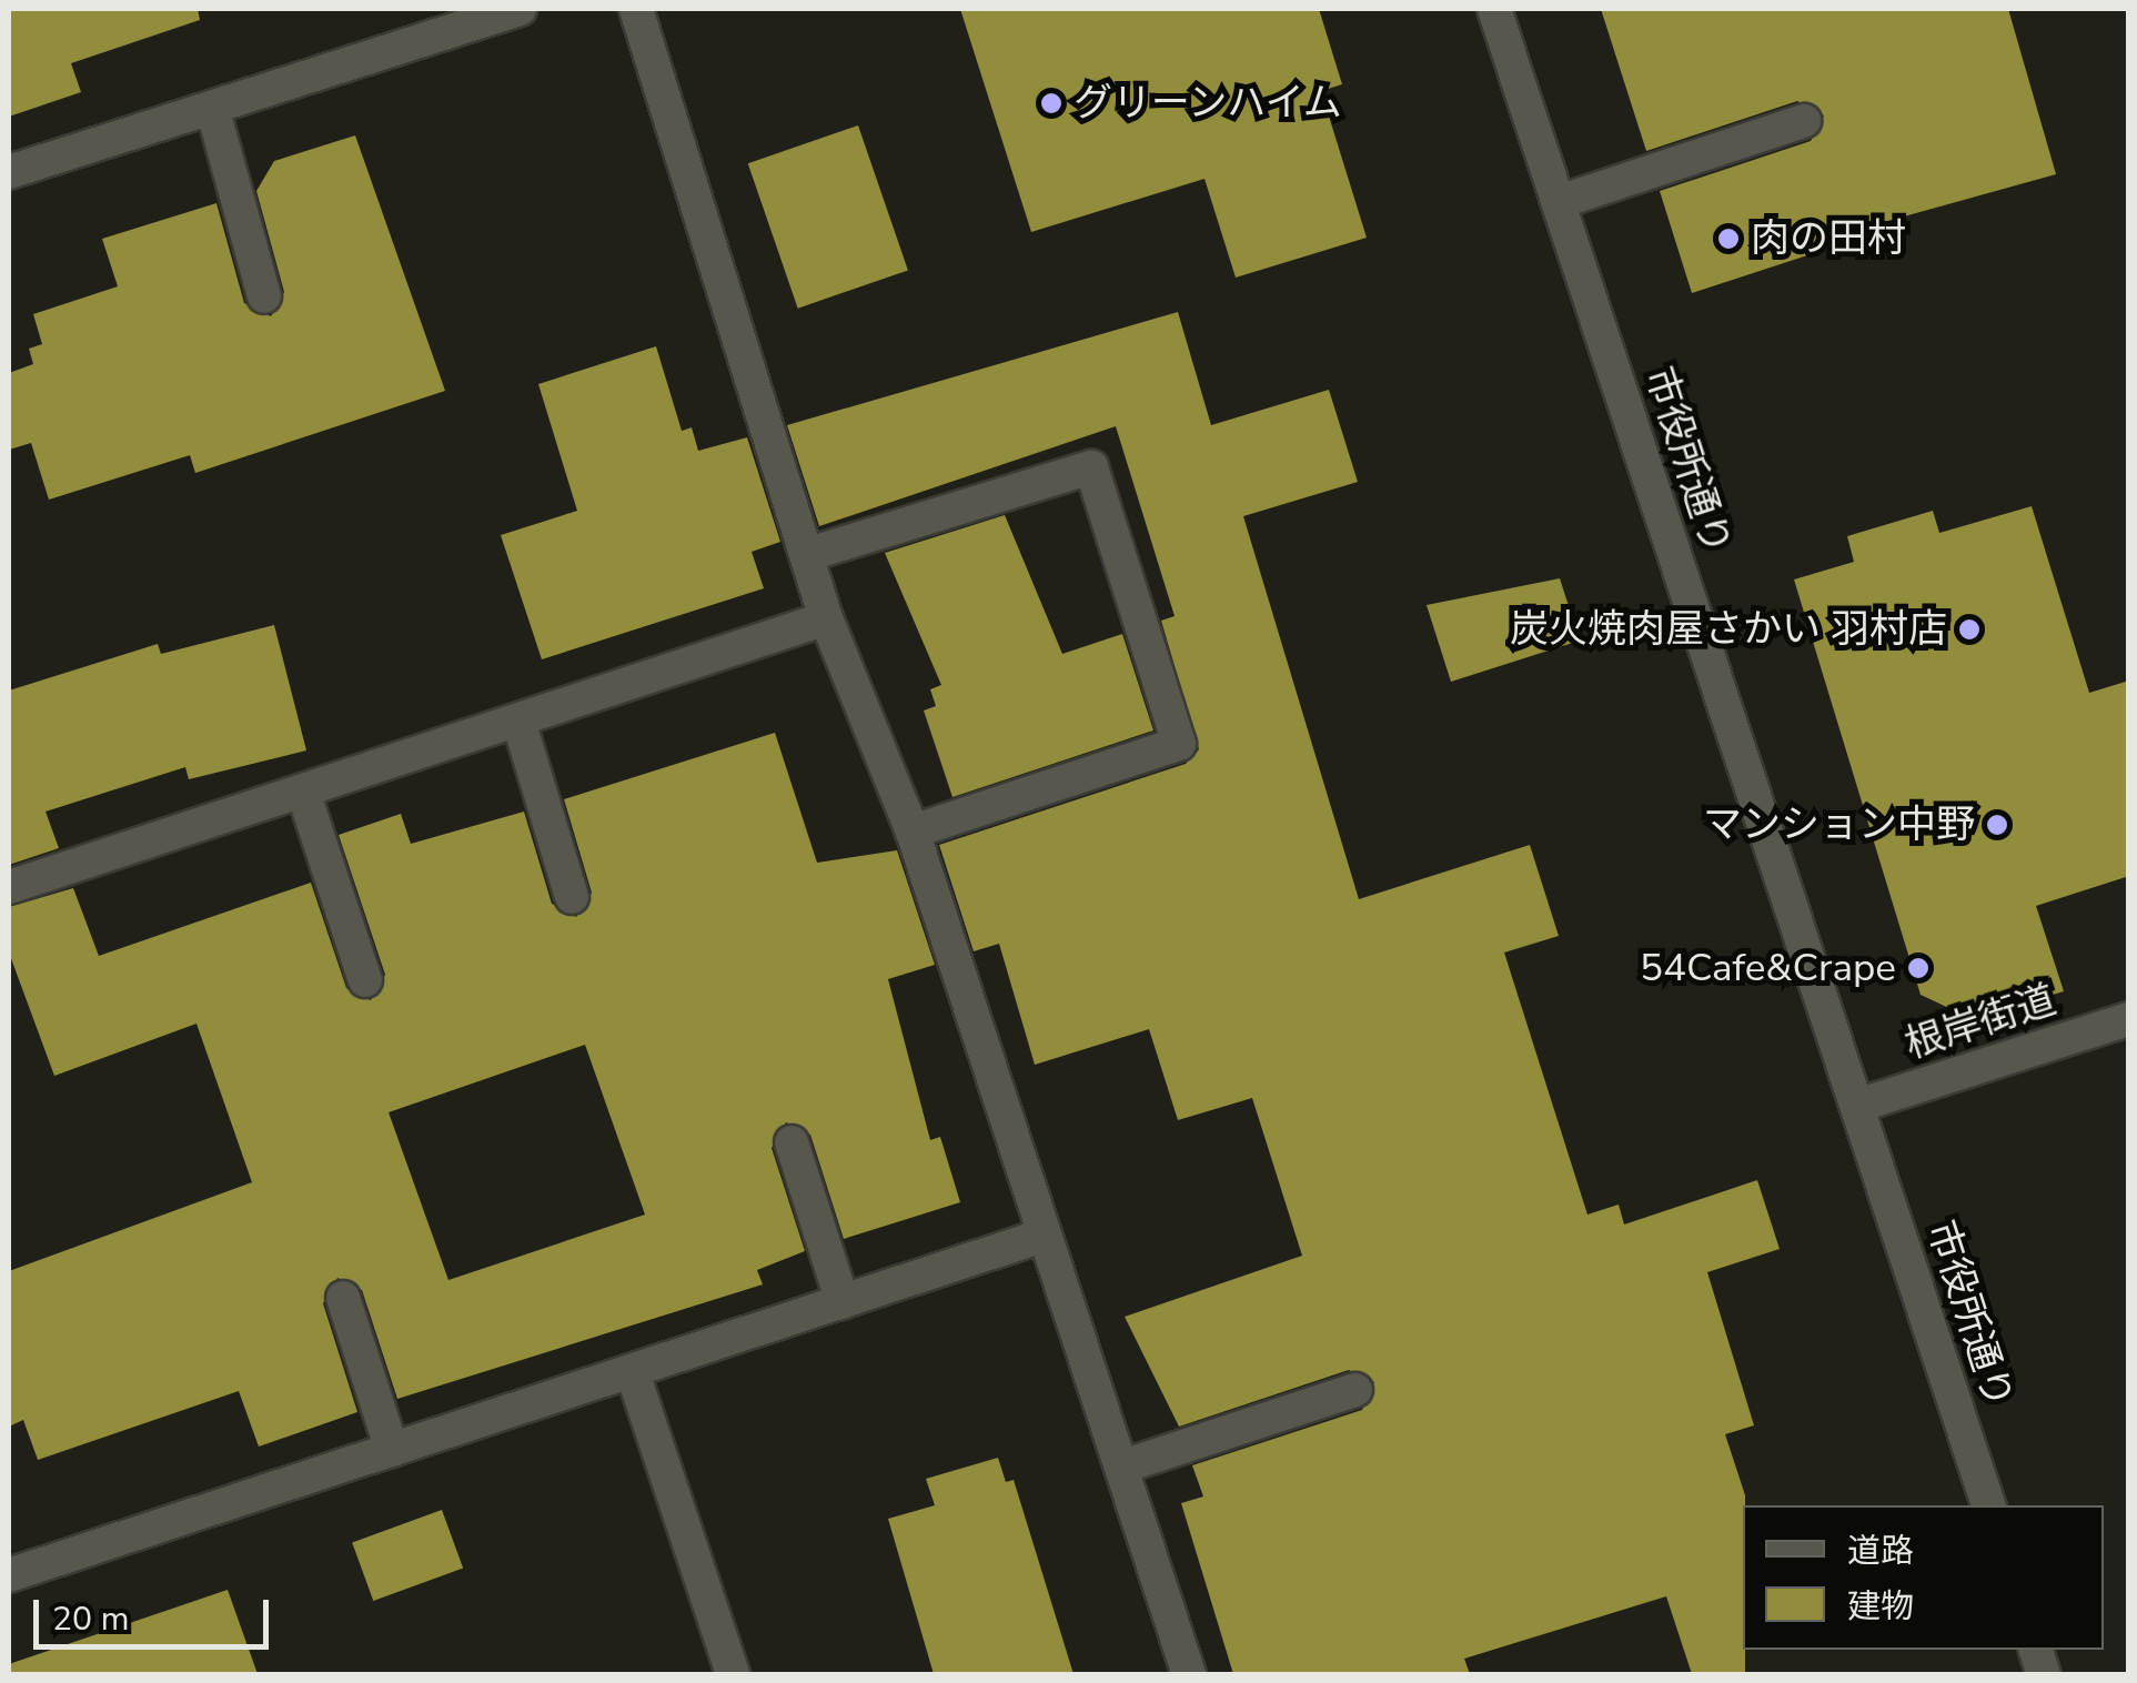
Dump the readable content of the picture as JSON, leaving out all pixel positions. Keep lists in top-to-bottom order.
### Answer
{
  "streets": {
    "street": ["市役所通り", "根岸街道"]
  },
  "crossings": [
    ["市役所通り", "根岸街道"]
  ],
  "places": [
    "グリーンハイム",
    "肉の田村",
    "炭火焼肉屋さかい 羽村店",
    "マンション中野",
    "54Cafe&Crape"
  ],
  "legend": ["道路", "建物"],
  "scale_bar": "20 m"
}
